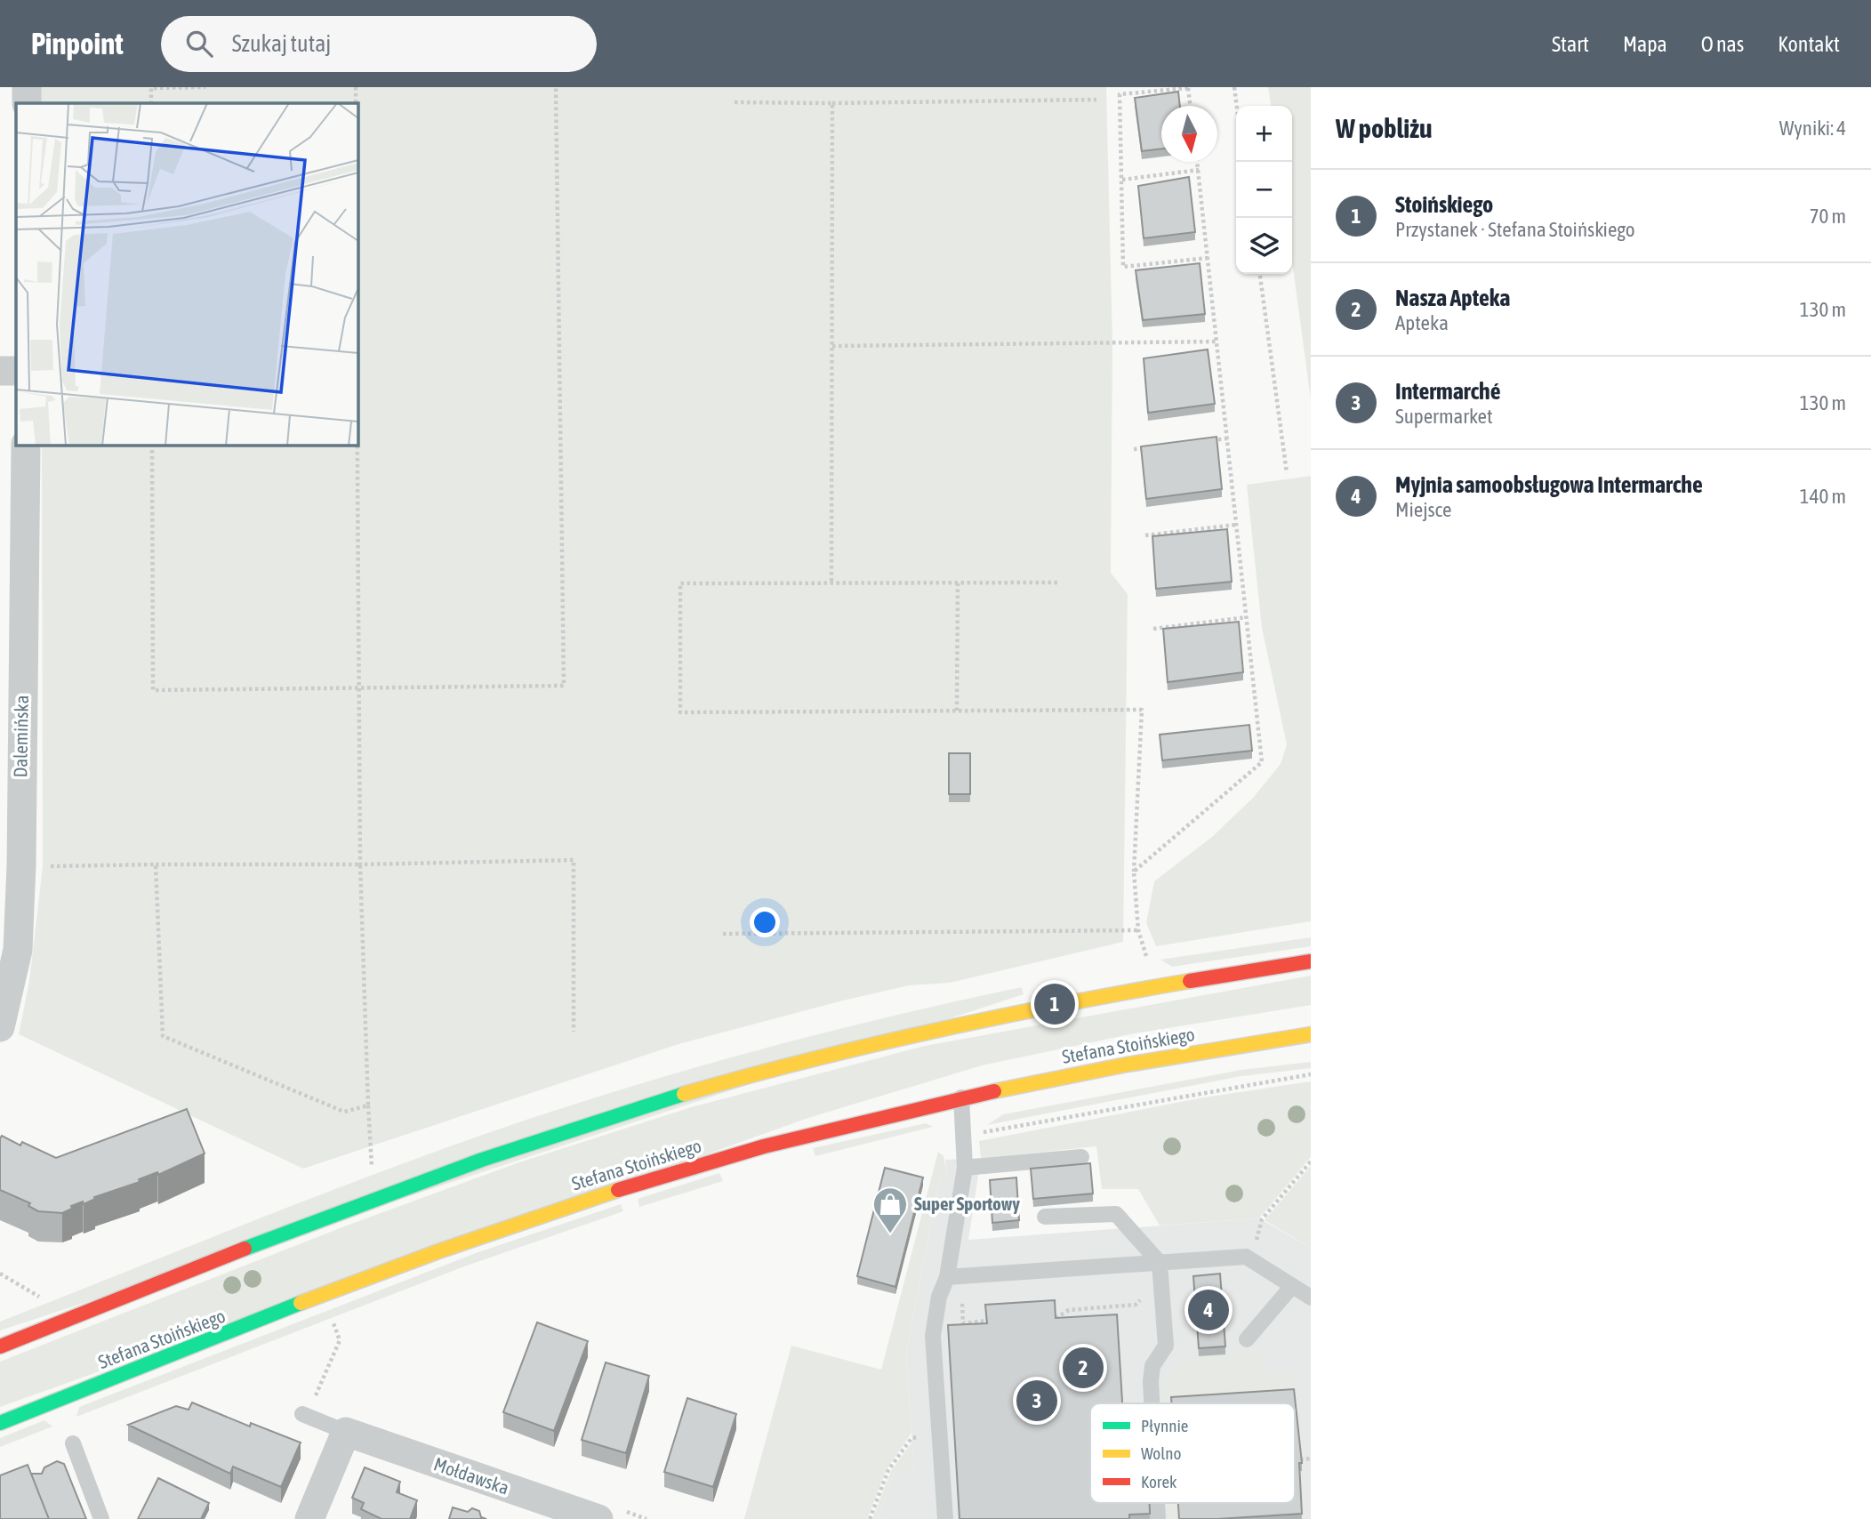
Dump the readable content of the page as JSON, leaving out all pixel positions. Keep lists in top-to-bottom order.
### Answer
{
  "streets": {
    "street": ["Dalemińska", "Stefana Stoińskiego", "Mołdawska"]
  },
  "places": {
    "shop": ["Super Sportowy"]
  },
  "legend": ["Płynnie", "Wolno", "Korek"],
  "north": "bottom",
  "page": {
    "header": "Pinpoint",
    "search": "Szukaj tutaj",
    "nav": [
      "Start",
      "Mapa",
      "O nas",
      "Kontakt"
    ],
    "heading": ["W pobliżu", "Wyniki: 4"],
    "map_buttons": ["+", "−"],
    "list": [
      {
        "mark": "1",
        "name": "Stoińskiego",
        "note": "Przystanek · Stefana Stoińskiego",
        "value": "70 m"
      },
      {
        "mark": "2",
        "name": "Nasza Apteka",
        "note": "Apteka",
        "value": "130 m"
      },
      {
        "mark": "3",
        "name": "Intermarché",
        "note": "Supermarket",
        "value": "130 m"
      },
      {
        "mark": "4",
        "name": "Myjnia samoobsługowa Intermarche",
        "note": "Miejsce",
        "value": "140 m"
      }
    ],
    "pins": [
      "1",
      "4",
      "2",
      "3"
    ]
  }
}
